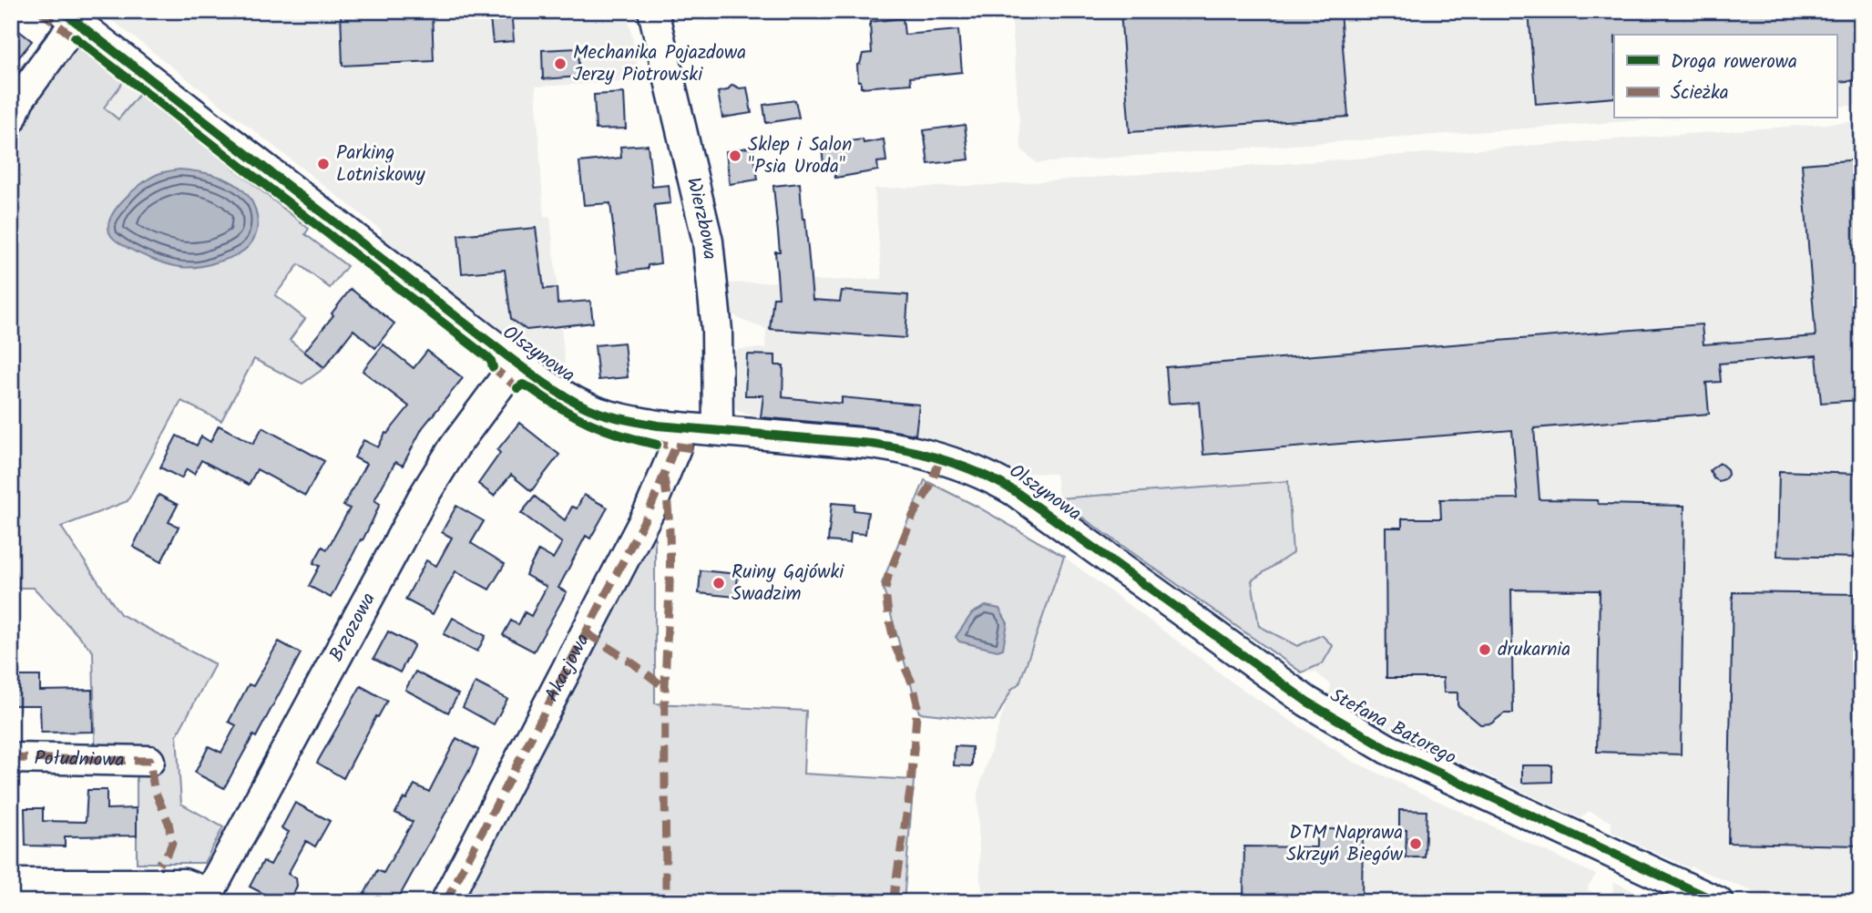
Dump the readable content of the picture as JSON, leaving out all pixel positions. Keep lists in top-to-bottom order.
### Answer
{
  "streets": {
    "street": [
      "Wierzbowa",
      "Olszynowa",
      "Brzozowa",
      "Akacjowa",
      "Stefana Batorego",
      "Południowa"
    ]
  },
  "crossings": [
    ["Wierzbowa", "Olszynowa"],
    ["Olszynowa", "Brzozowa"],
    ["Olszynowa", "Akacjowa"],
    ["Olszynowa", "Stefana Batorego"]
  ],
  "places": [
    "Mechanika Pojazdowa Jerzy Piotrowski",
    "Sklep i Salon \"Psia Uroda\"",
    "Parking Lotniskowy",
    "Ruiny Gajówki Swadzim",
    "drukarnia",
    "DTM Naprawa Skrzyń Biegów"
  ],
  "legend": ["Droga rowerowa", "Ścieżka"]
}
